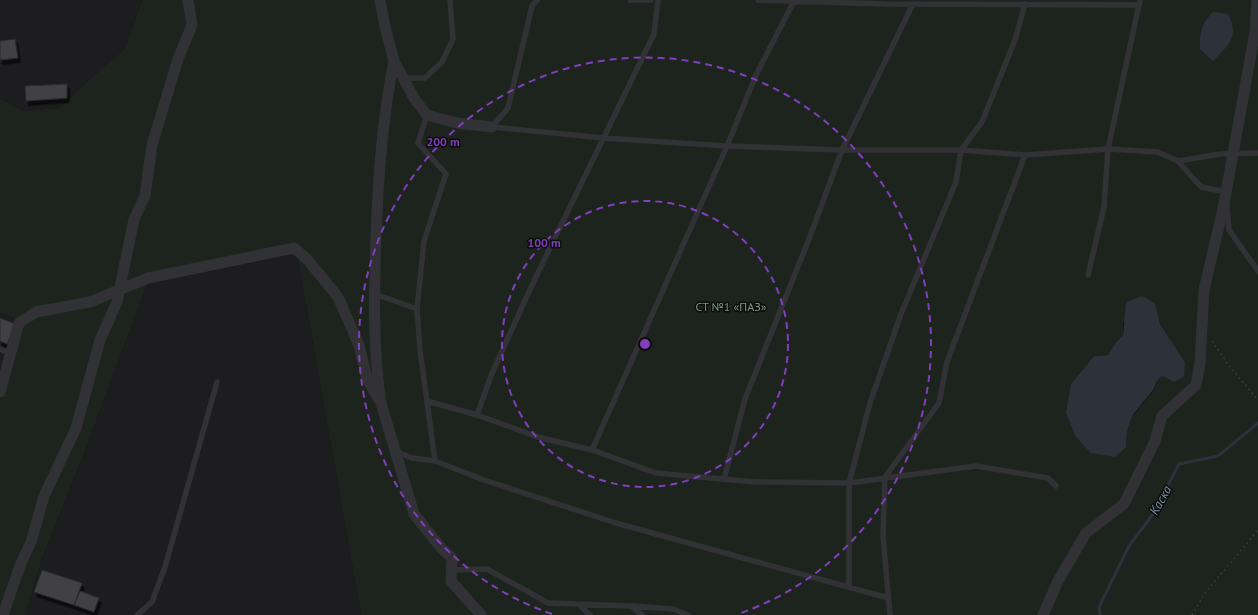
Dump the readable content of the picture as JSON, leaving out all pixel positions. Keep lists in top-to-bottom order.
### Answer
{
  "water": ["Каска"],
  "parks": ["СТ №1 «ПАЗ»"],
  "rings": ["200 m", "100 m"]
}
